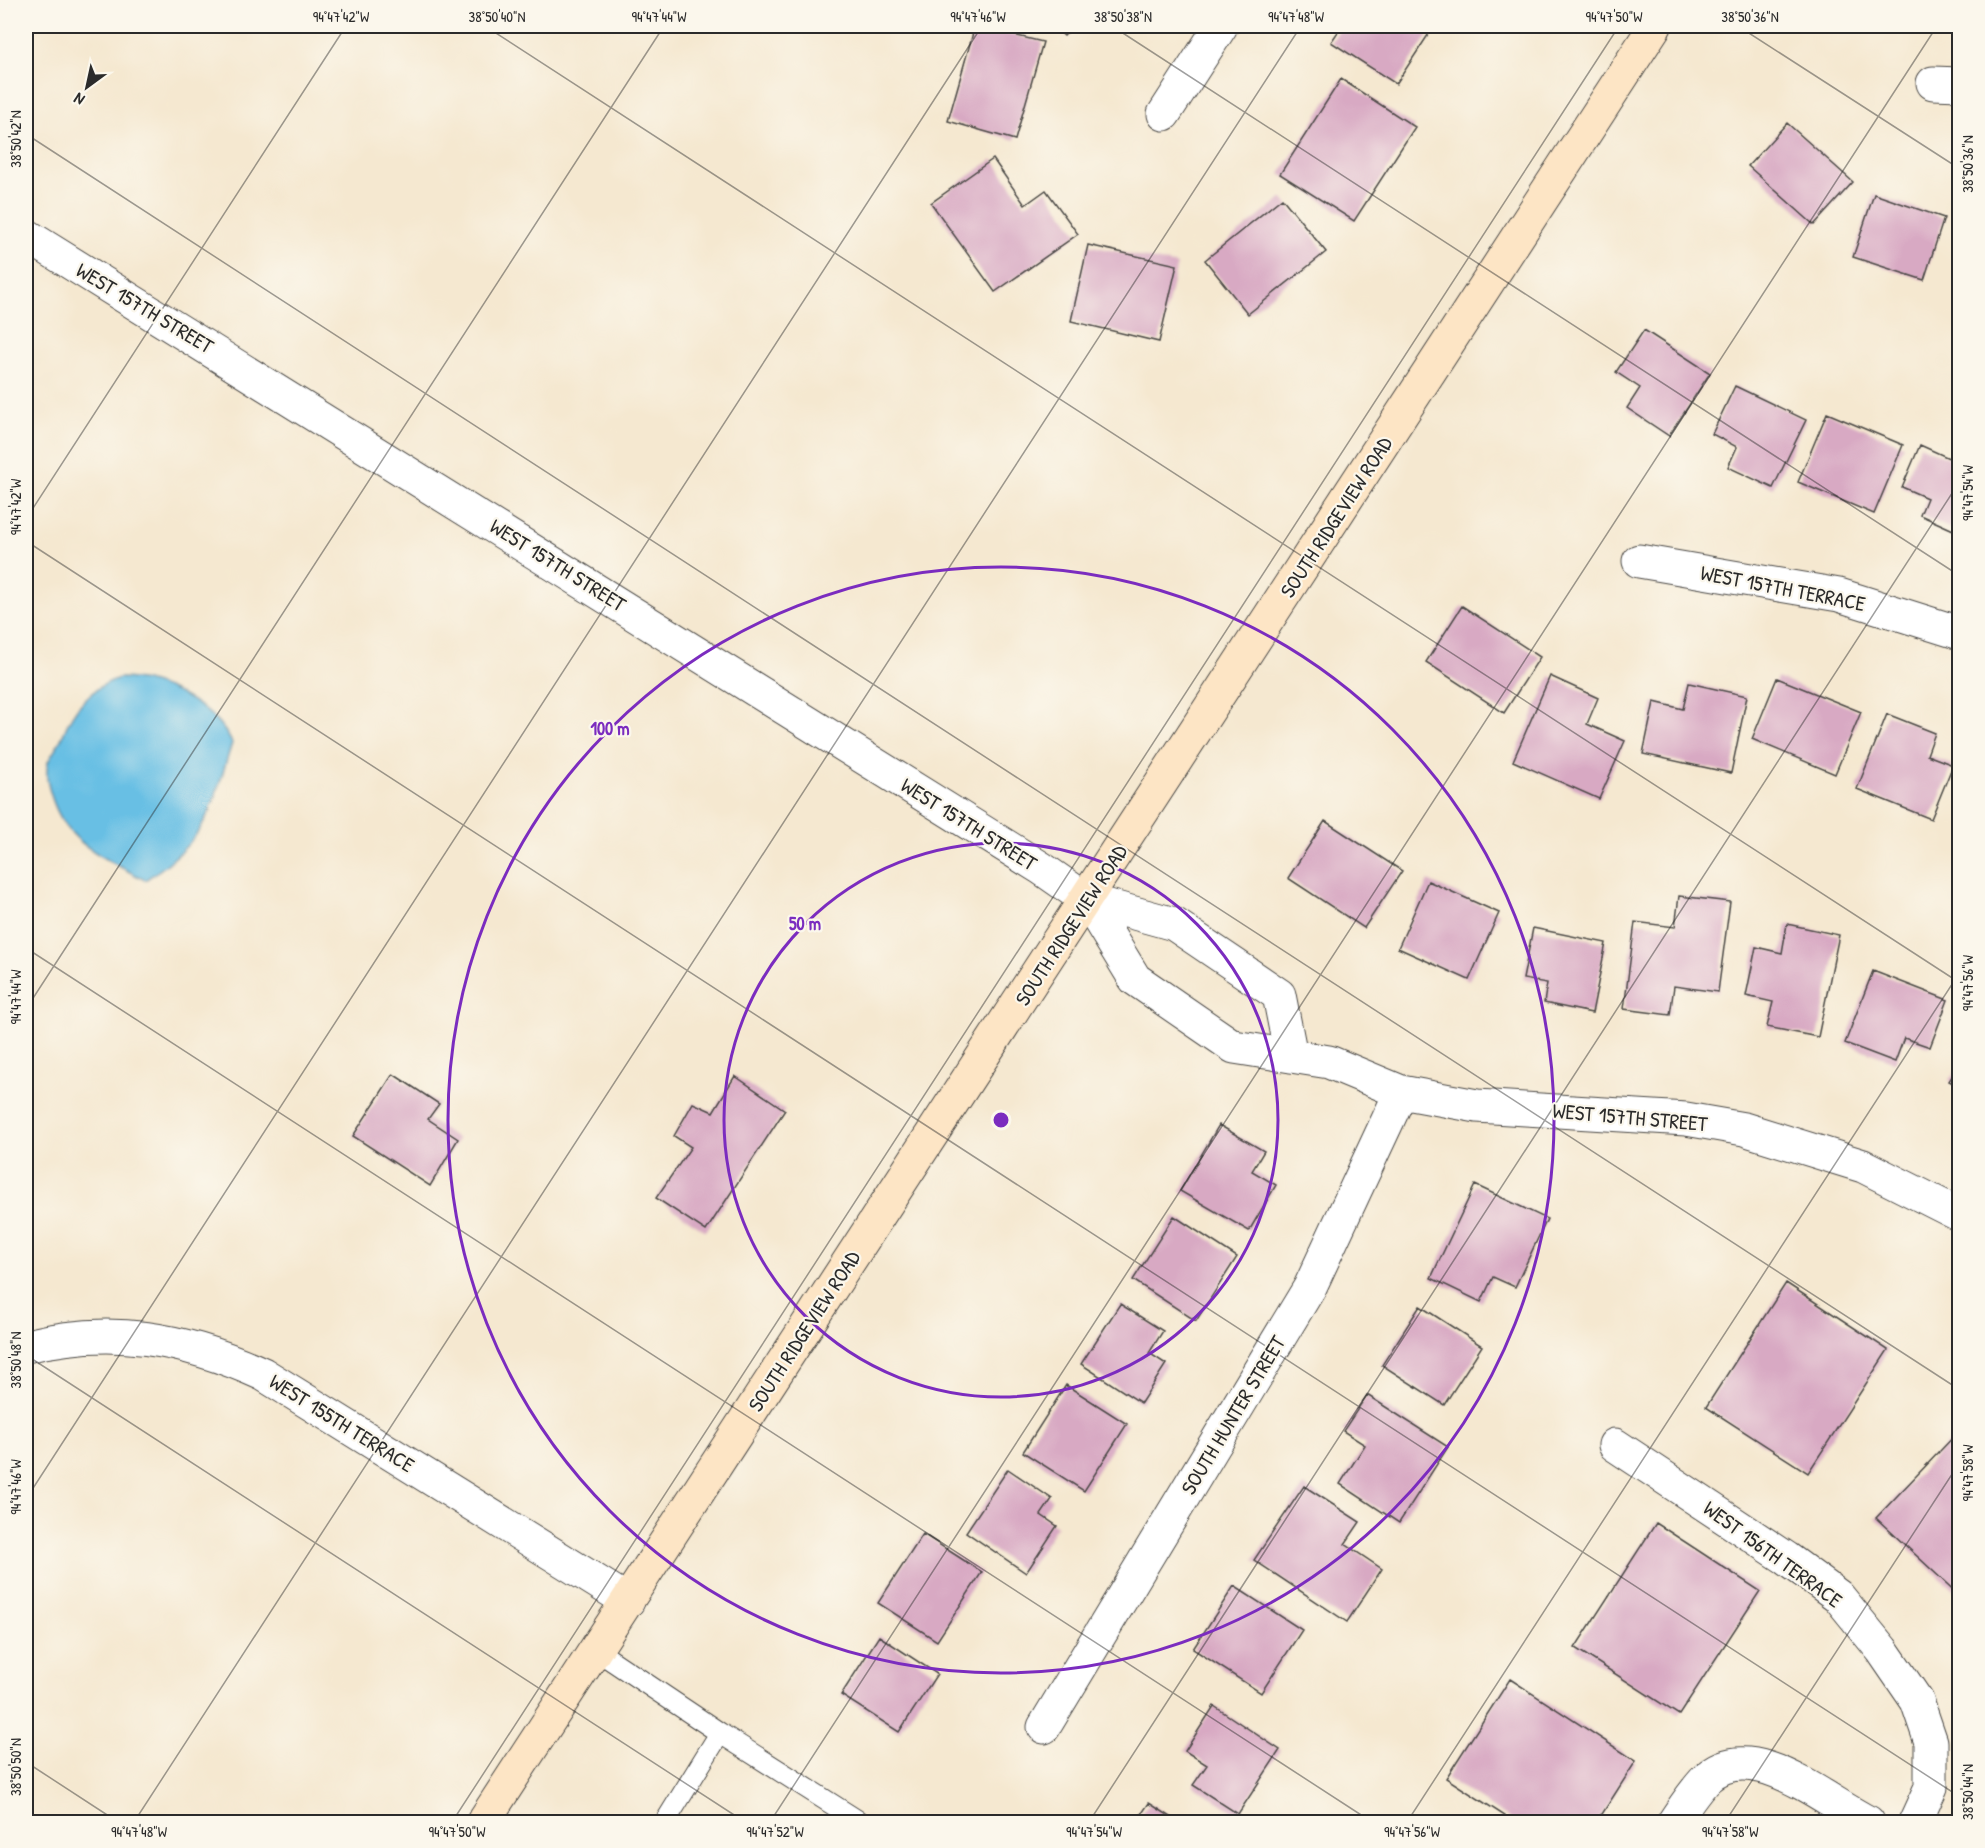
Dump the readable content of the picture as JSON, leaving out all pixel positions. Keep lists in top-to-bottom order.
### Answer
{
  "streets": {
    "main road": ["SOUTH RIDGEVIEW ROAD"],
    "street": [
      "WEST 157TH STREET",
      "WEST 157TH TERRACE",
      "SOUTH HUNTER STREET",
      "WEST 155TH TERRACE",
      "WEST 156TH TERRACE"
    ]
  },
  "crossings": [
    ["WEST 157TH STREET", "SOUTH RIDGEVIEW ROAD"],
    ["WEST 157TH STREET", "SOUTH HUNTER STREET"],
    ["SOUTH RIDGEVIEW ROAD", "WEST 155TH TERRACE"]
  ],
  "north": "bottom left",
  "coordinates": [
    "94°47'42\"W",
    "38°50'40\"N",
    "94°47'44\"W",
    "94°47'46\"W",
    "38°50'38\"N",
    "94°47'48\"W",
    "94°47'50\"W",
    "38°50'36\"N",
    "38°50'42\"N",
    "94°47'54\"W",
    "94°47'56\"W",
    "38°50'48\"N",
    "94°47'58\"W",
    "38°50'50\"N",
    "38°50'44\"N",
    "94°47'52\"W"
  ],
  "rings": ["100 m", "50 m"]
}
